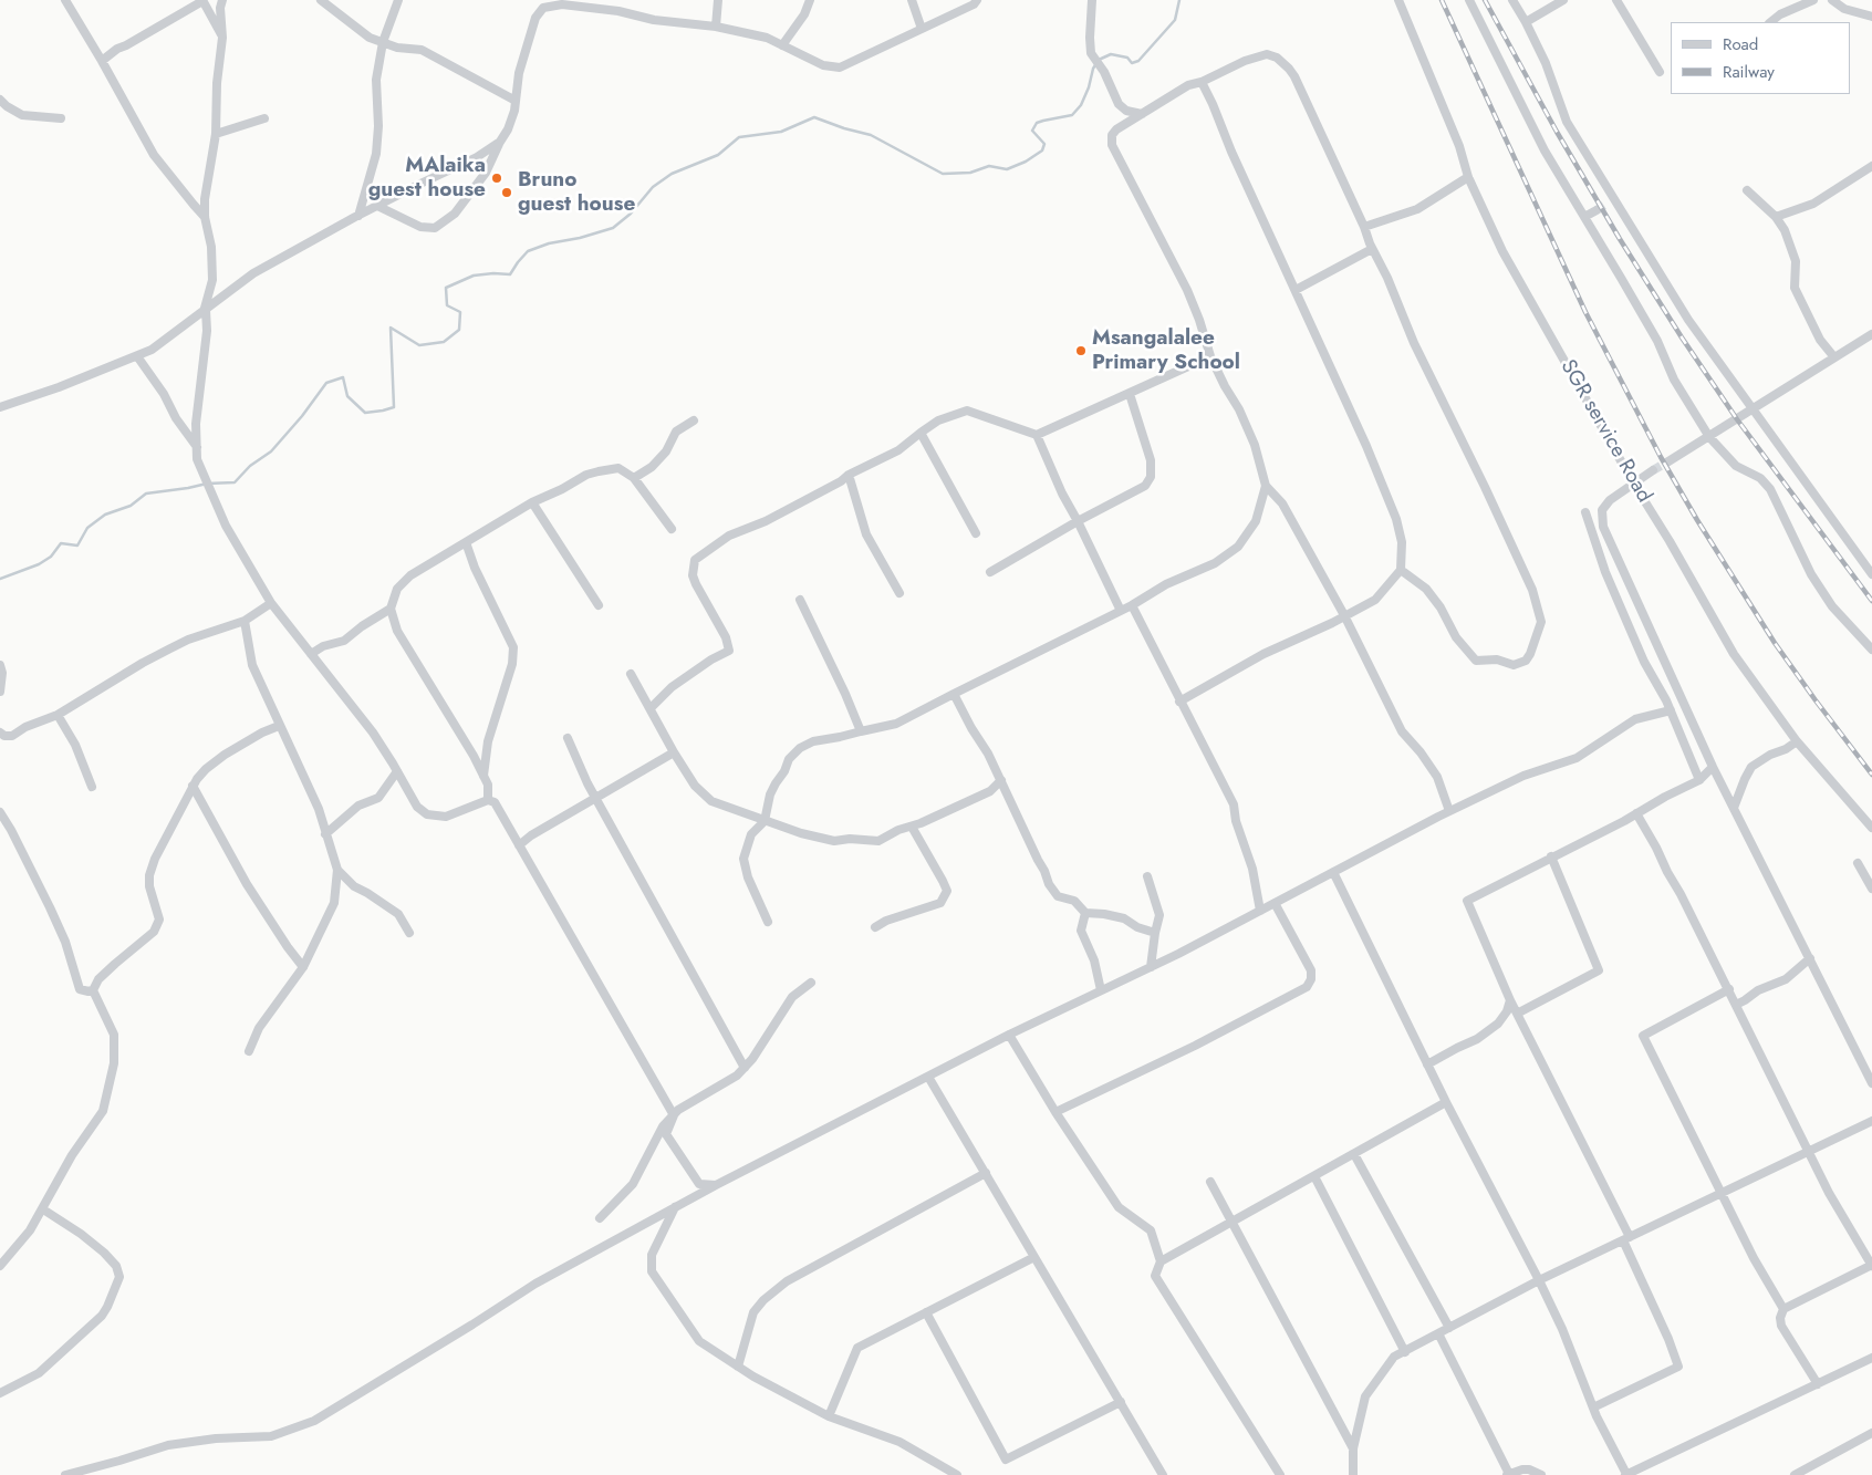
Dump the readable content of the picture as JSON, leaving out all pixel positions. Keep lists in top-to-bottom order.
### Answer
{
  "streets": {
    "street": ["SGR service Road"]
  },
  "places": ["MAlaika guest house", "Bruno guest house", "Msangalalee Primary School"],
  "legend": ["Road", "Railway"]
}
